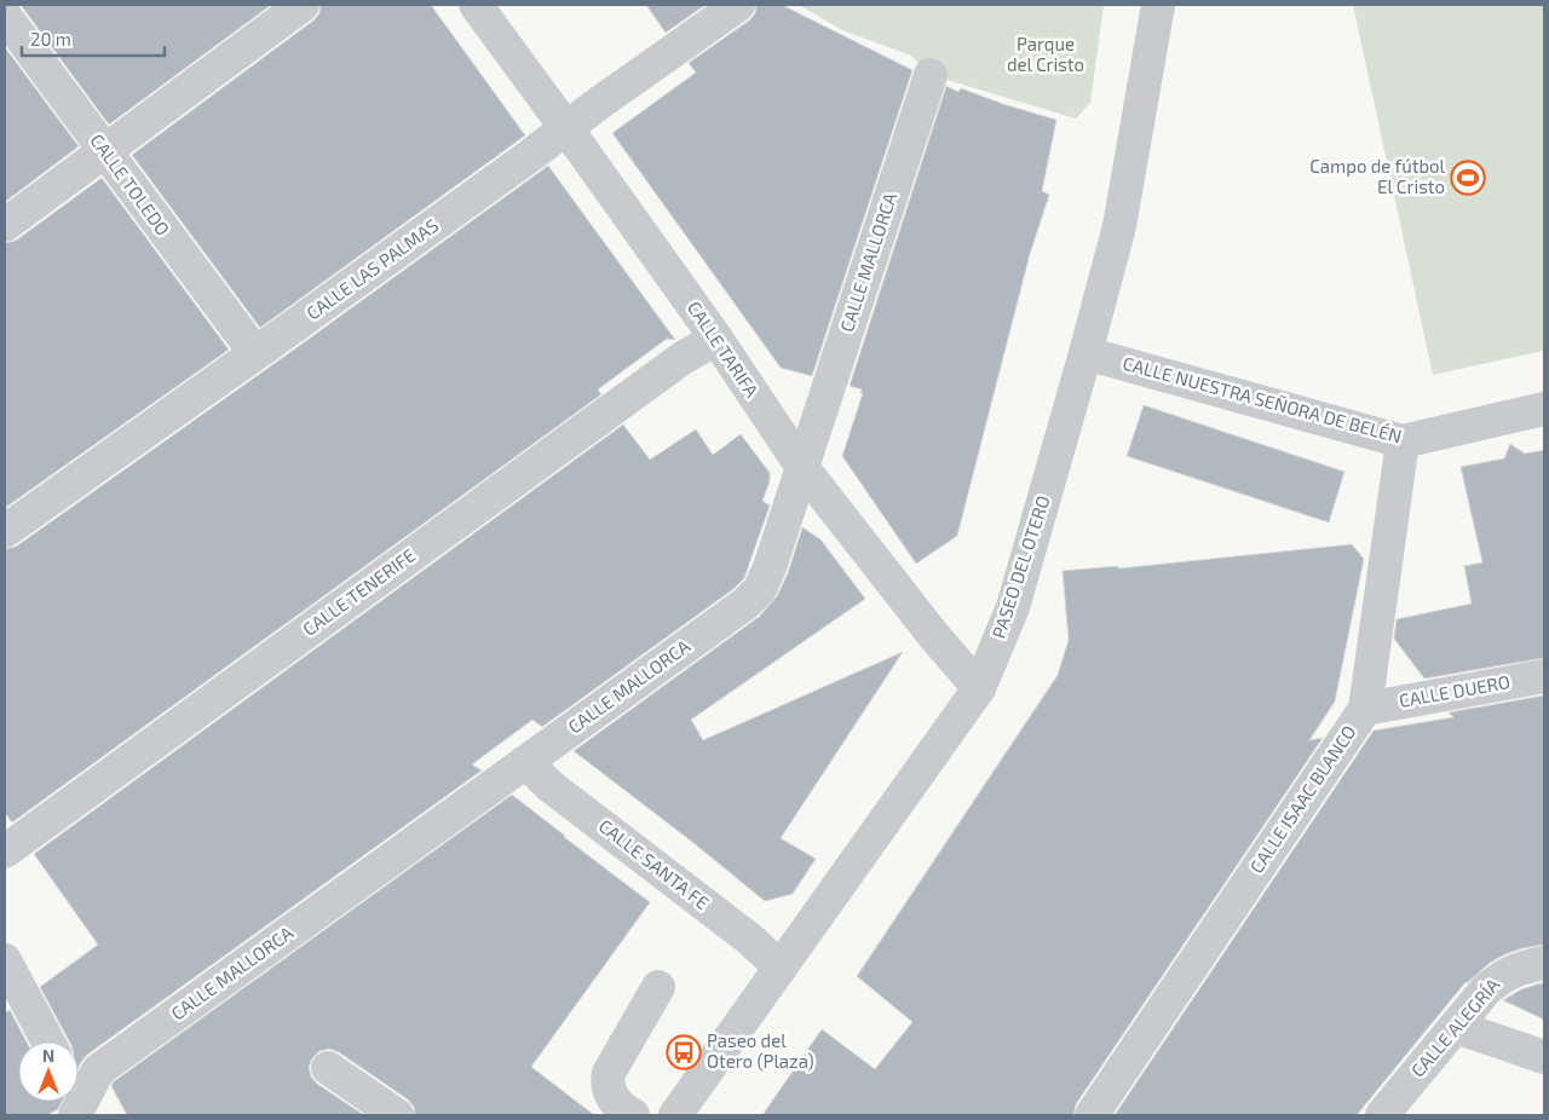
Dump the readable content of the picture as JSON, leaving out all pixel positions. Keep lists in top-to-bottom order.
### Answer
{
  "streets": {
    "street": [
      "CALLE TOLEDO",
      "CALLE MALLORCA",
      "CALLE LAS PALMAS",
      "CALLE TARIFA",
      "CALLE NUESTRA SEÑORA DE BELÉN",
      "PASEO DEL OTERO",
      "CALLE TENERIFE",
      "CALLE DUERO",
      "CALLE ISAAC BLANCO",
      "CALLE SANTA FE",
      "CALLE ALEGRÍA"
    ]
  },
  "crossings": [
    ["CALLE TOLEDO", "CALLE LAS PALMAS"],
    ["CALLE MALLORCA", "CALLE TARIFA"],
    ["CALLE MALLORCA", "CALLE SANTA FE"],
    ["CALLE LAS PALMAS", "CALLE TARIFA"],
    ["CALLE TARIFA", "PASEO DEL OTERO"],
    ["CALLE TARIFA", "CALLE TENERIFE"],
    ["CALLE NUESTRA SEÑORA DE BELÉN", "PASEO DEL OTERO"],
    ["CALLE NUESTRA SEÑORA DE BELÉN", "CALLE ISAAC BLANCO"],
    ["PASEO DEL OTERO", "CALLE SANTA FE"],
    ["CALLE DUERO", "CALLE ISAAC BLANCO"]
  ],
  "parks": ["Parque del Cristo"],
  "places": {
    "sports": ["Campo de fútbol El Cristo"],
    "bus stop": ["Paseo del Otero (Plaza)"]
  },
  "scale_bar": "20 m",
  "north": "top"
}
